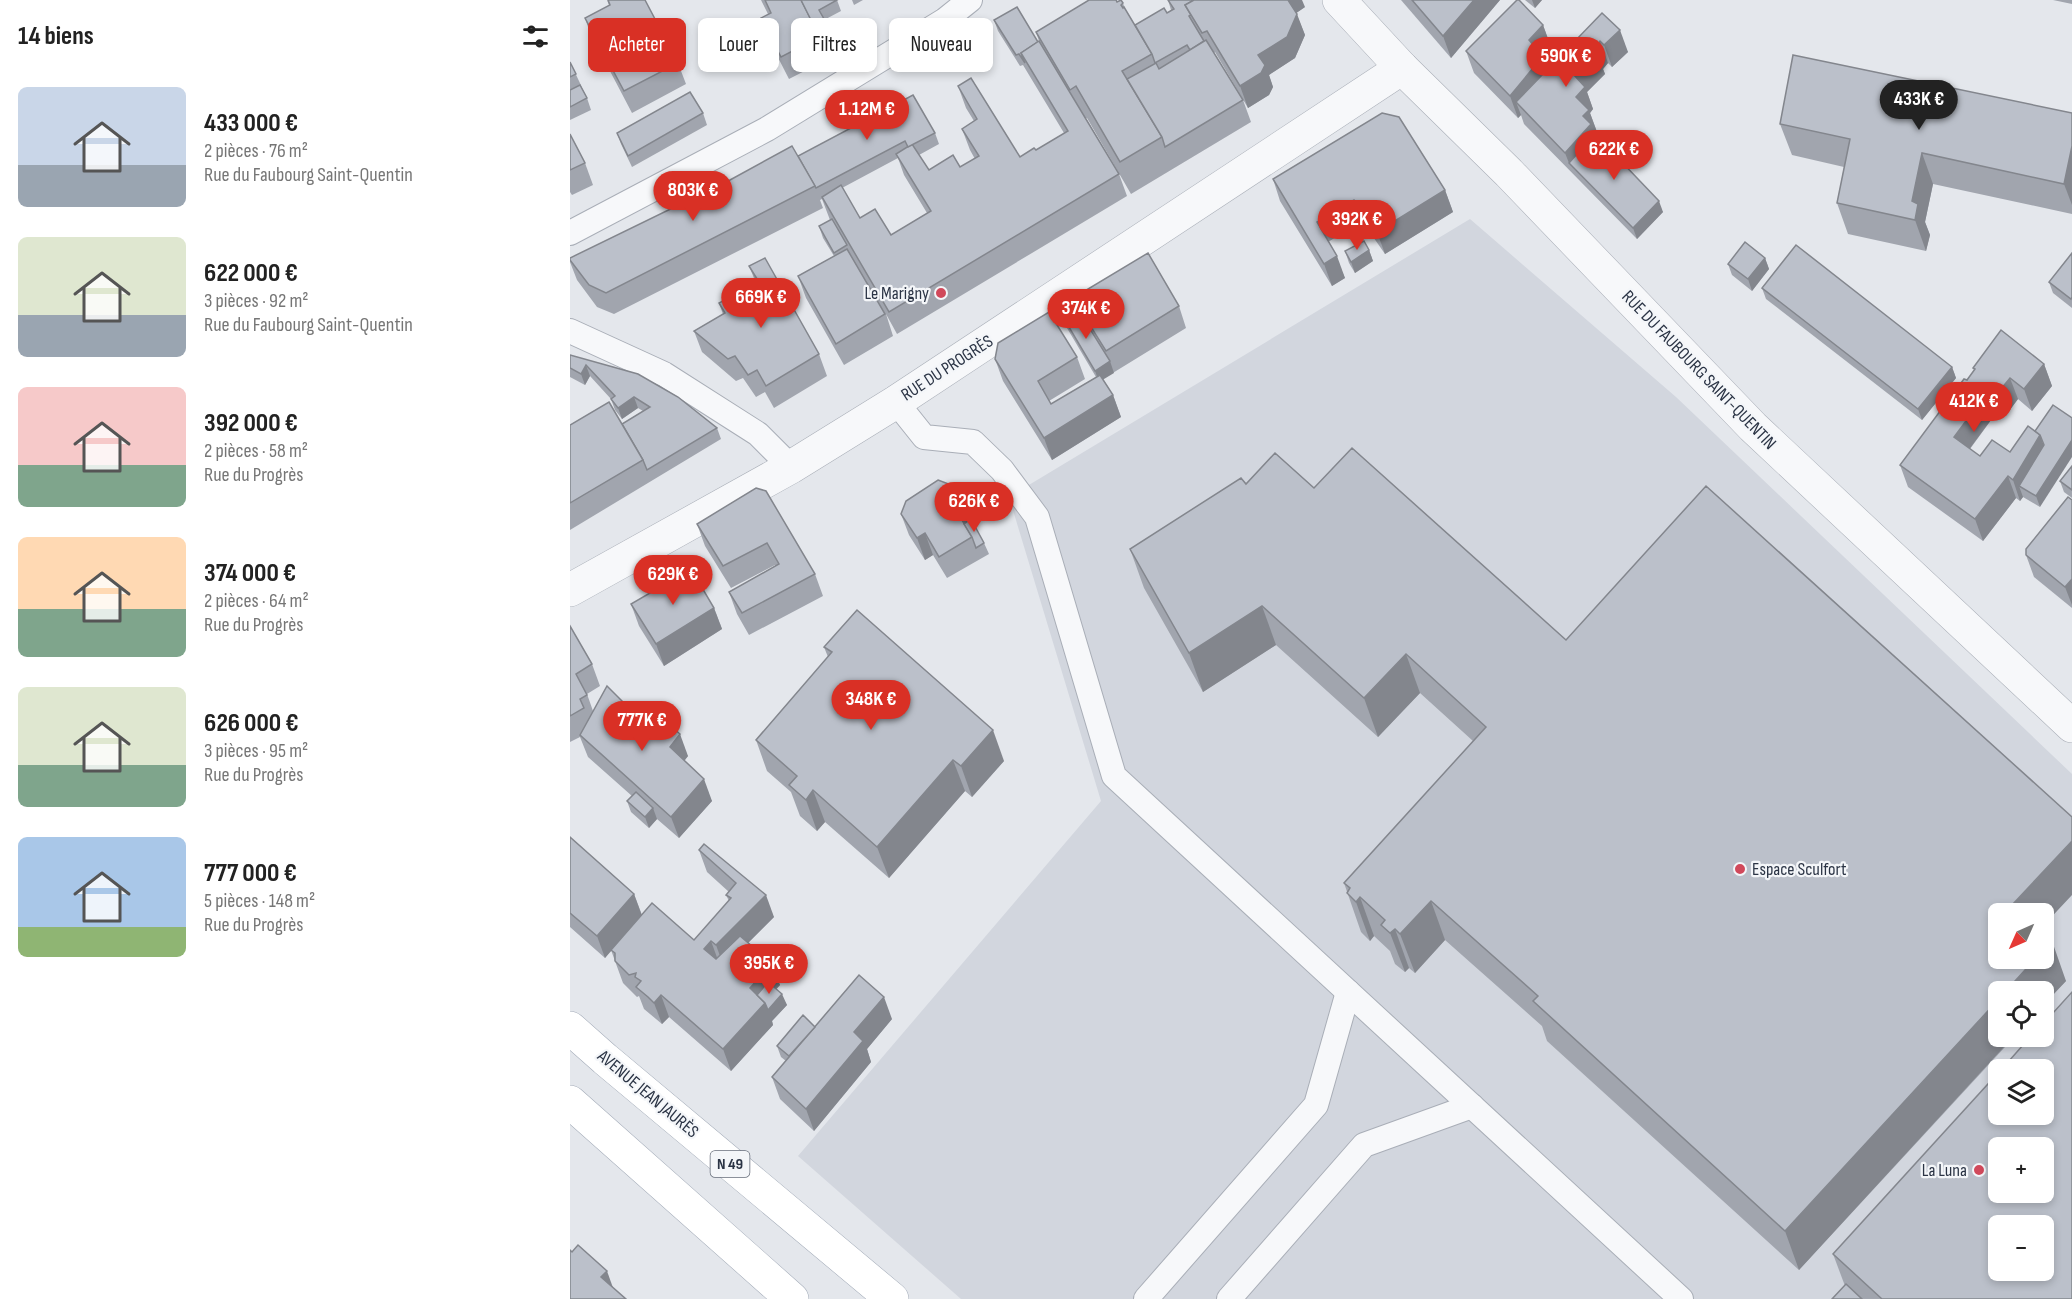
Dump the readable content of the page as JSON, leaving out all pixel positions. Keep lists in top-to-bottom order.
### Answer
{
  "streets": {
    "main road": ["AVENUE JEAN JAURÈS", "N 49"],
    "street": ["RUE DU PROGRÈS", "RUE DU FAUBOURG SAINT-QUENTIN"]
  },
  "crossings": [
    ["RUE DU PROGRÈS", "RUE DU FAUBOURG SAINT-QUENTIN"]
  ],
  "places": ["Le Marigny", "Espace Sculfort", "La Luna"],
  "north": "bottom left",
  "page": {
    "heading": "14 biens",
    "chip": [
      "Acheter",
      "Louer",
      "Filtres",
      "Nouveau"
    ],
    "price": [
      "590K €",
      "433K €",
      "1.12M €",
      "622K €",
      "803K €",
      "392K €",
      "669K €",
      "374K €",
      "412K €",
      "626K €",
      "629K €",
      "348K €",
      "777K €",
      "395K €"
    ],
    "list": [
      {
        "name": "433 000 €",
        "note": "2 pièces · 76 m² · Rue du Faubourg Saint-Quentin"
      },
      {
        "name": "622 000 €",
        "note": "3 pièces · 92 m² · Rue du Faubourg Saint-Quentin"
      },
      {
        "name": "392 000 €",
        "note": "2 pièces · 58 m² · Rue du Progrès"
      },
      {
        "name": "374 000 €",
        "note": "2 pièces · 64 m² · Rue du Progrès"
      },
      {
        "name": "626 000 €",
        "note": "3 pièces · 95 m² · Rue du Progrès"
      },
      {
        "name": "777 000 €",
        "note": "5 pièces · 148 m² · Rue du Progrès"
      }
    ],
    "map_buttons": ["+", "−"]
  }
}
